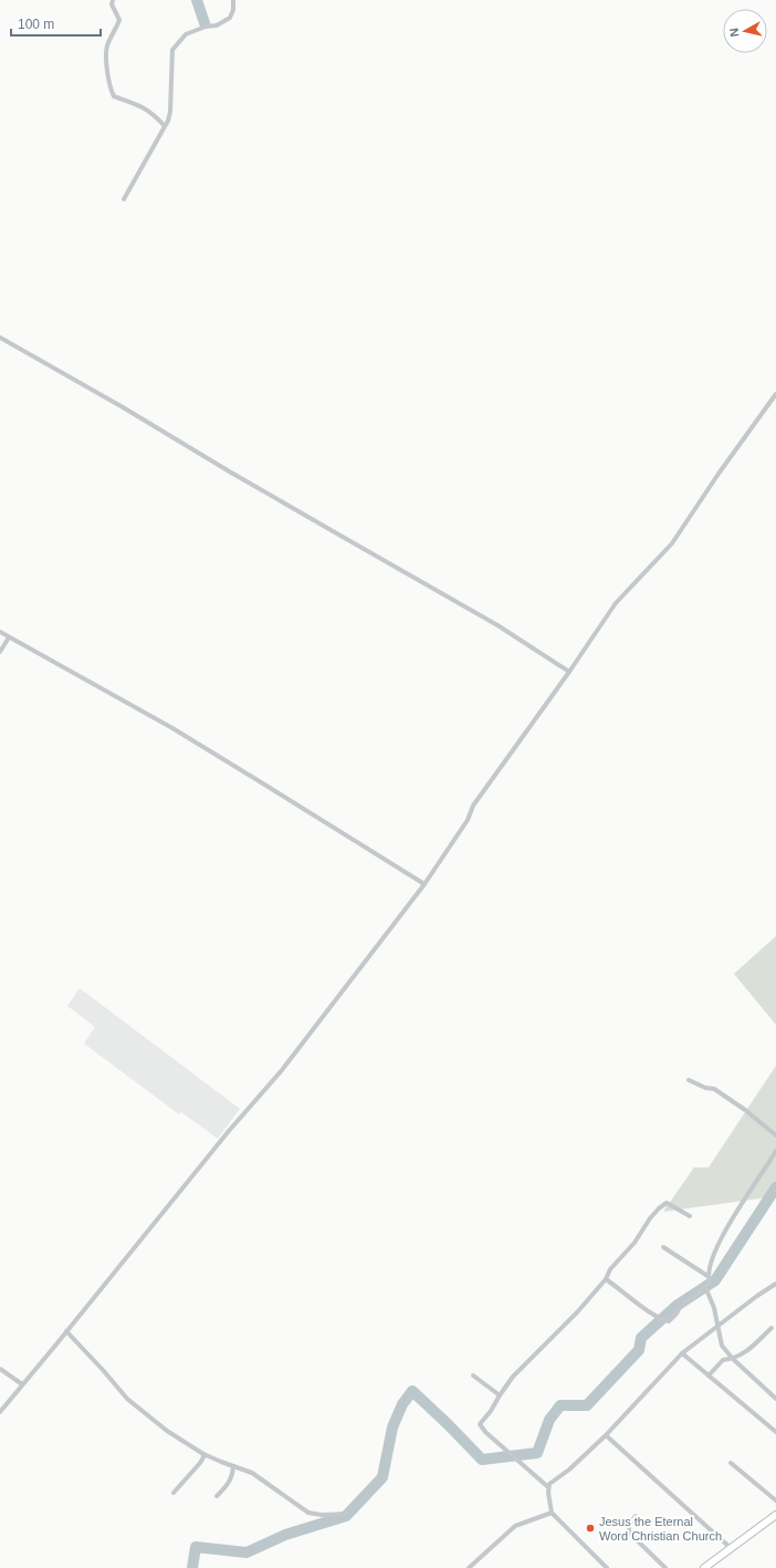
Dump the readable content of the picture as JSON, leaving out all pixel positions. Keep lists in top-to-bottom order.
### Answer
{
  "places": ["Jesus the Eternal Word Christian Church"],
  "scale_bar": "100 m",
  "north": "left"
}
